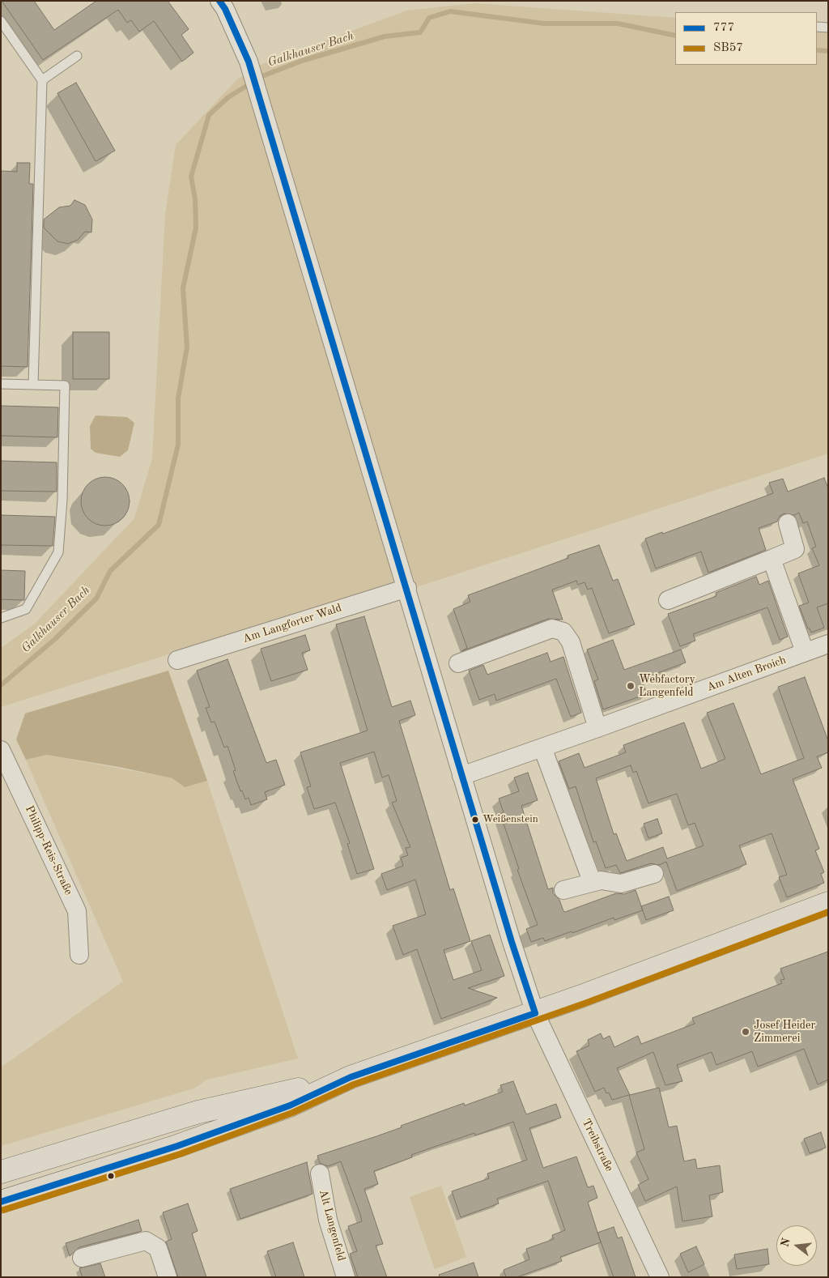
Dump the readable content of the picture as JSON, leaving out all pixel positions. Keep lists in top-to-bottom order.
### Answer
{
  "streets": {
    "street": [
      "Am Langforter Wald",
      "Am Alten Broich",
      "Philipp-Reis-Straße",
      "Treibstraße",
      "Alt Langenfeld"
    ]
  },
  "water": ["Galkhauser Bach"],
  "places": ["Webfactory Langenfeld", "Weißenstein", "Josef Heider Zimmerei"],
  "lines": ["transit line 777", "transit line SB57"],
  "legend": ["777", "SB57"],
  "north": "left"
}
